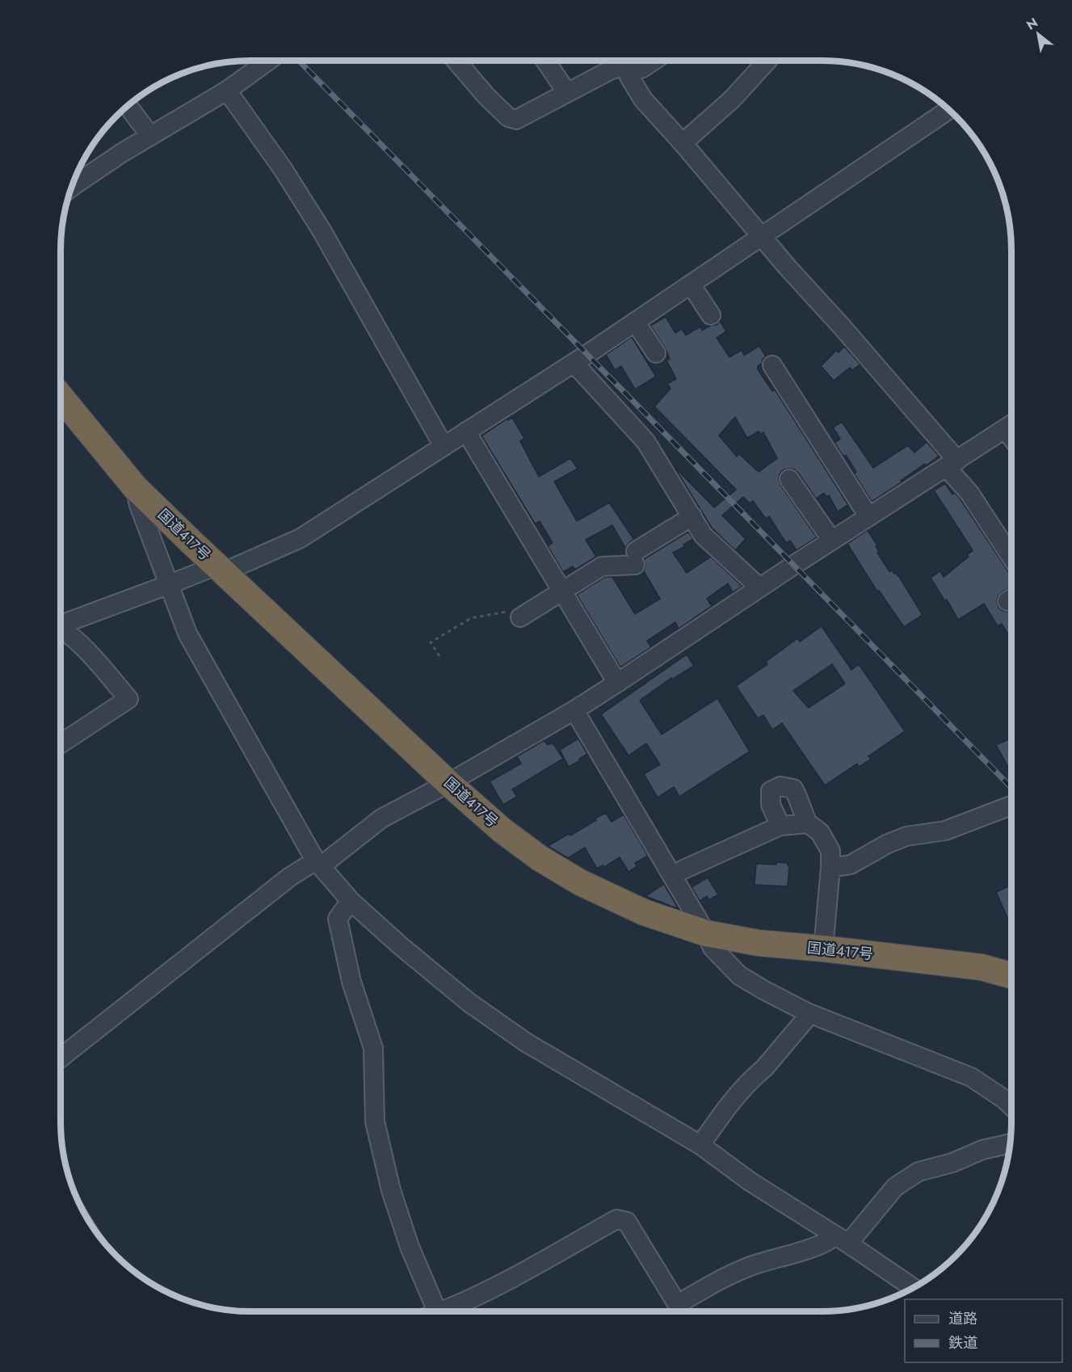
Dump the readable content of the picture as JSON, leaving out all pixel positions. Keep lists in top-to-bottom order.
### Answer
{
  "streets": {
    "highway": ["国道417号"]
  },
  "legend": ["道路", "鉄道"],
  "north": "top left"
}
